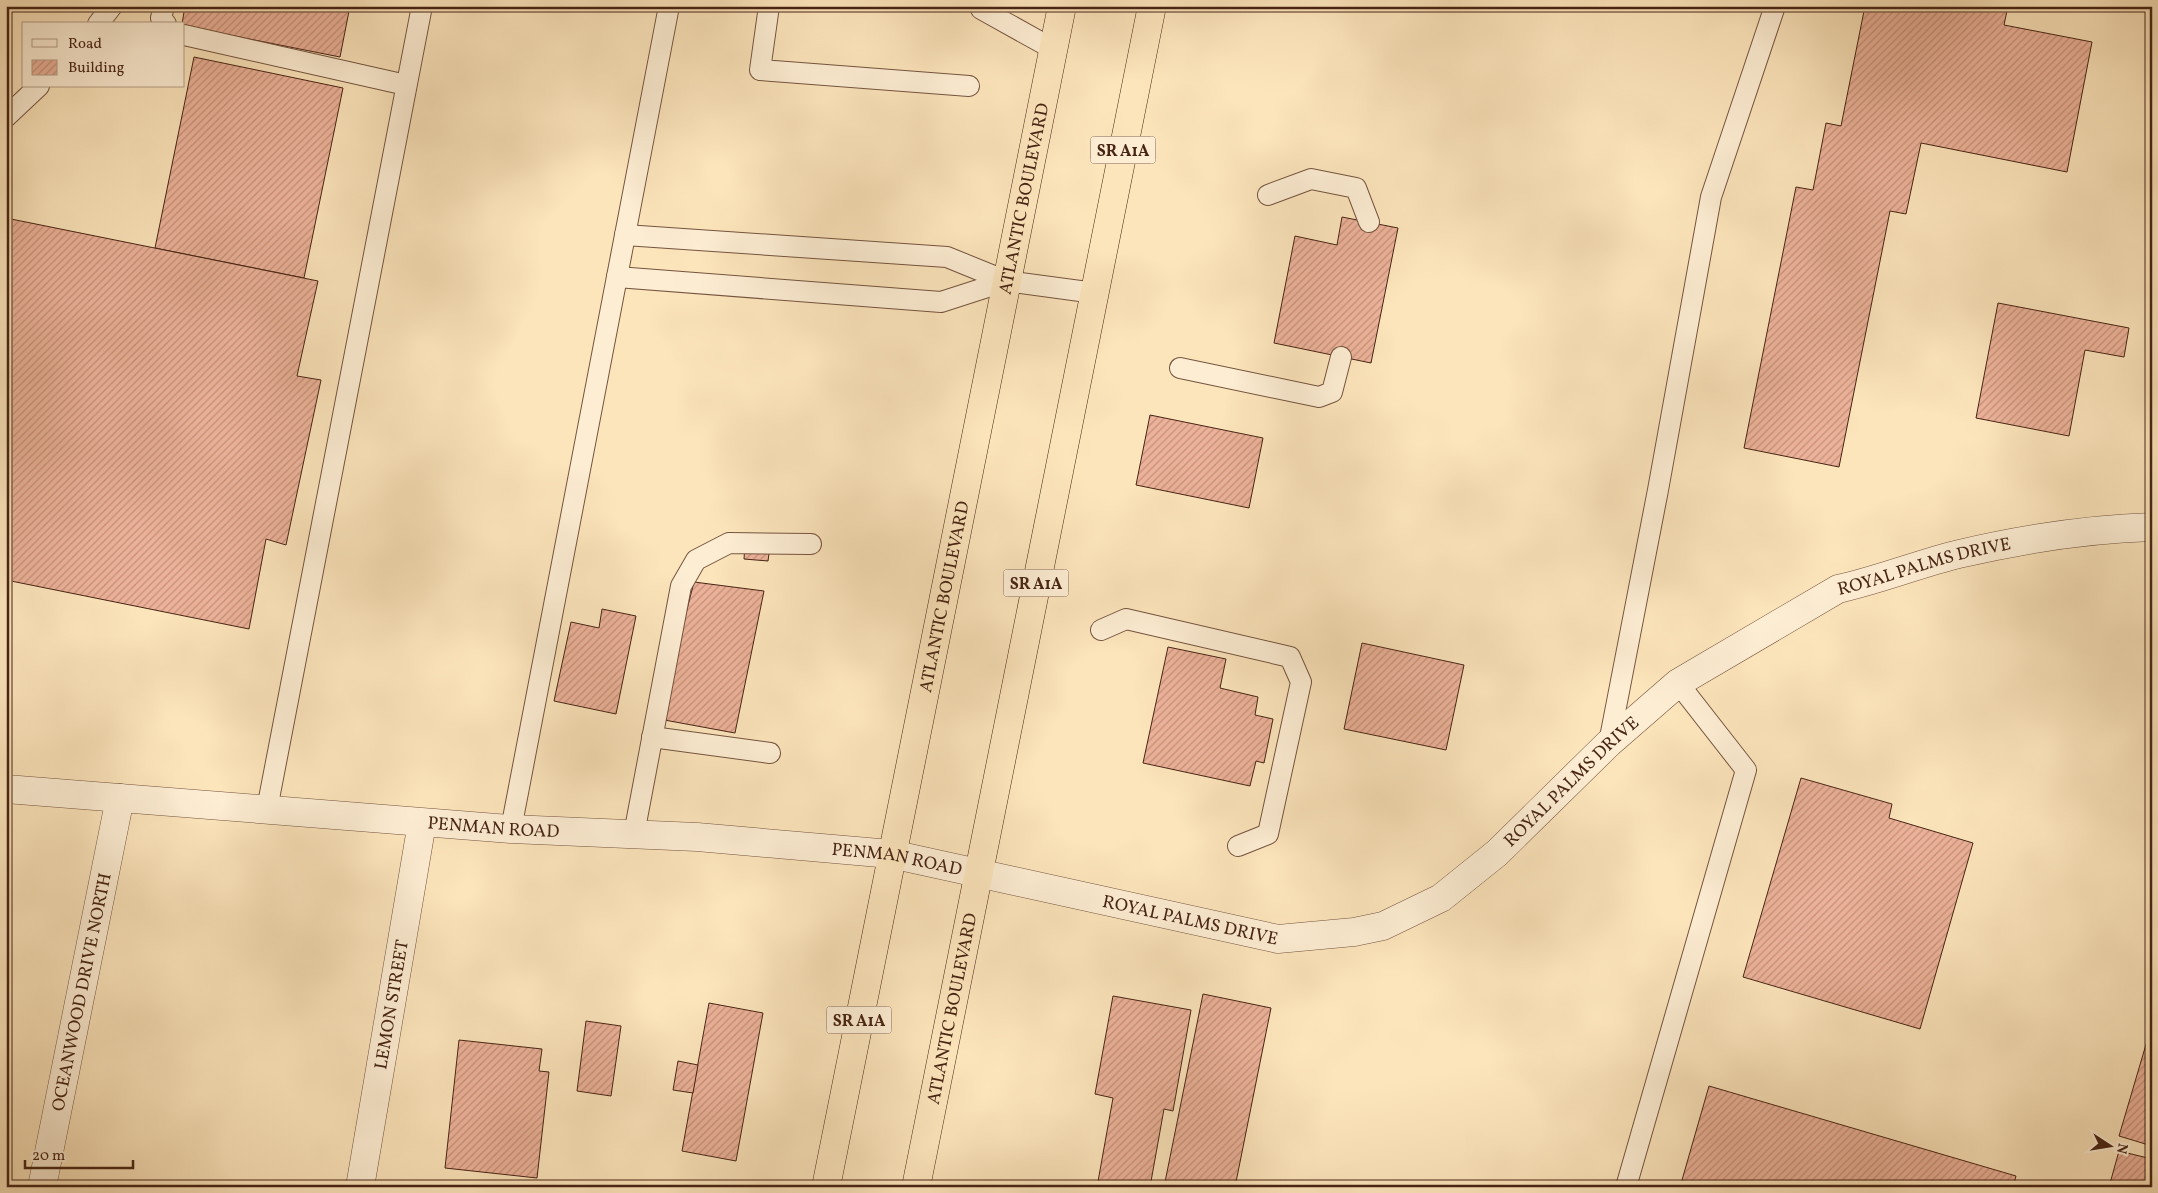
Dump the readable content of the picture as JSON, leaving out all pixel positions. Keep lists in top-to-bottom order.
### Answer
{
  "streets": {
    "highway": ["SR A1A", "ATLANTIC BOULEVARD"],
    "street": [
      "ROYAL PALMS DRIVE",
      "PENMAN ROAD",
      "OCEANWOOD DRIVE NORTH",
      "LEMON STREET"
    ]
  },
  "crossings": [
    ["ATLANTIC BOULEVARD", "ROYAL PALMS DRIVE"],
    ["ATLANTIC BOULEVARD", "PENMAN ROAD"],
    ["ROYAL PALMS DRIVE", "PENMAN ROAD"],
    ["PENMAN ROAD", "OCEANWOOD DRIVE NORTH"],
    ["PENMAN ROAD", "LEMON STREET"]
  ],
  "legend": ["Road", "Building"],
  "scale_bar": "20 m",
  "north": "right"
}
